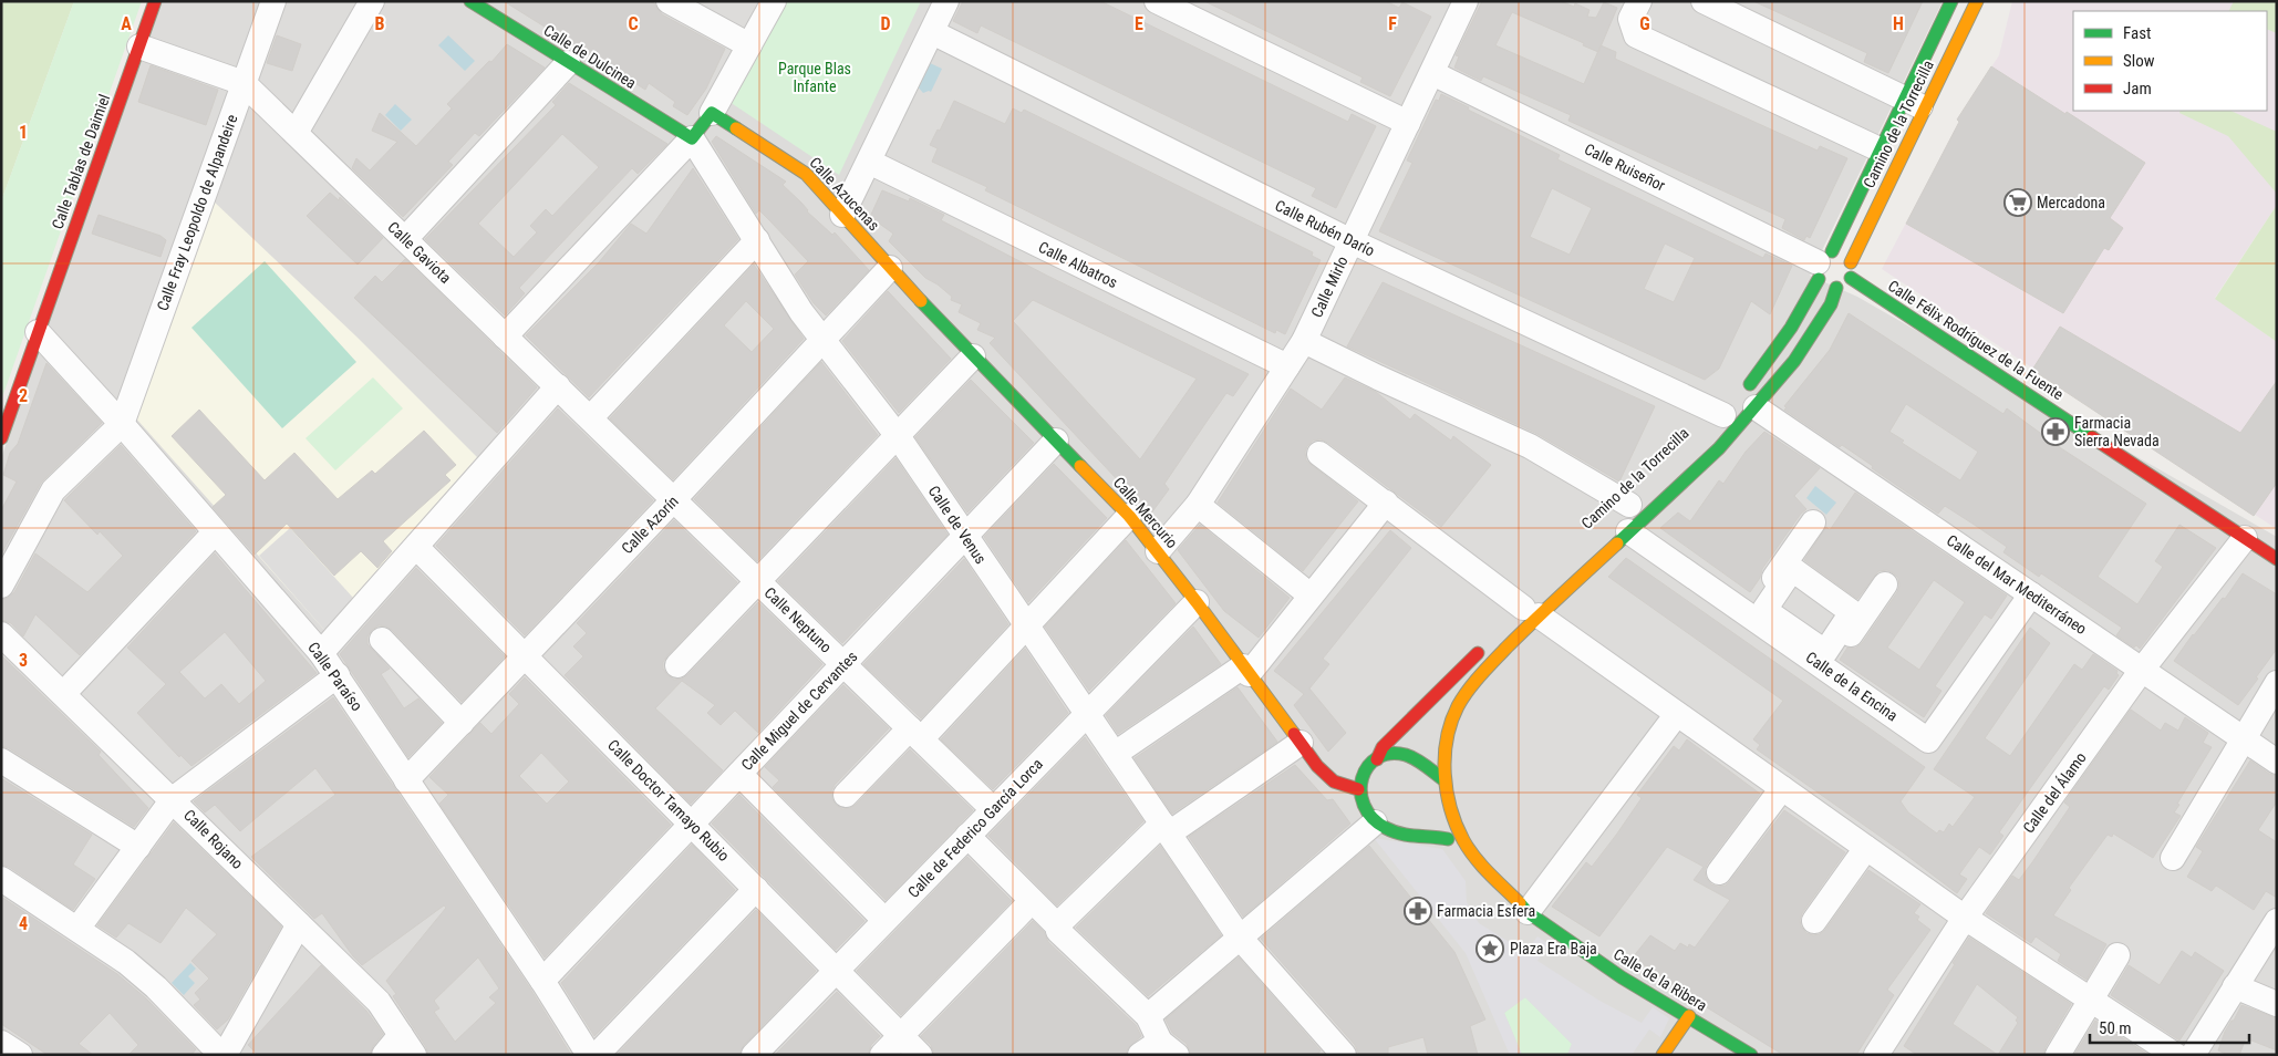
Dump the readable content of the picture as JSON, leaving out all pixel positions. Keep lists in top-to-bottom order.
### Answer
{
  "streets": {
    "street": [
      "Calle de Dulcinea",
      "Camino de la Torrecilla",
      "Calle Tablas de Daimiel",
      "Calle Ruiseñor",
      "Calle Azucenas",
      "Calle Fray Leopoldo de Alpandeire",
      "Calle Rubén Darío",
      "Calle Gaviota",
      "Calle Albatros",
      "Calle Mirlo",
      "Calle Félix Rodríguez de la Fuente",
      "Calle Mercurio",
      "Calle Azorín",
      "Calle de Venus",
      "Calle del Mar Mediterráneo",
      "Calle Neptuno",
      "Calle Paraíso",
      "Calle de la Encina",
      "Calle Miguel de Cervantes",
      "Calle del Álamo",
      "Calle Doctor Tamayo Rubio",
      "Calle de Federico García Lorca",
      "Calle Rojano",
      "Calle de la Ribera"
    ]
  },
  "crossings": [
    ["Calle de Dulcinea", "Calle de Venus"],
    ["Camino de la Torrecilla", "Calle Ruiseñor"],
    ["Camino de la Torrecilla", "Calle Félix Rodríguez de la Fuente"],
    ["Camino de la Torrecilla", "Calle del Mar Mediterráneo"],
    ["Camino de la Torrecilla", "Calle de la Encina"],
    ["Camino de la Torrecilla", "Calle de la Ribera"],
    ["Calle Tablas de Daimiel", "Calle Gaviota"],
    ["Calle Tablas de Daimiel", "Calle Paraíso"],
    ["Calle Ruiseñor", "Calle Mirlo"],
    ["Calle Ruiseñor", "Calle Félix Rodríguez de la Fuente"],
    ["Calle Azucenas", "Calle Mercurio"],
    ["Calle Azucenas", "Calle Azorín"],
    ["Calle Fray Leopoldo de Alpandeire", "Calle Gaviota"],
    ["Calle Fray Leopoldo de Alpandeire", "Calle Paraíso"],
    ["Calle Rubén Darío", "Calle Mirlo"],
    ["Calle Gaviota", "Calle Azorín"],
    ["Calle Gaviota", "Calle Neptuno"],
    ["Calle Albatros", "Calle Mirlo"],
    ["Calle Mirlo", "Calle Mercurio"],
    ["Calle Mirlo", "Calle de la Encina"],
    ["Calle Félix Rodríguez de la Fuente", "Calle del Álamo"],
    ["Calle Mercurio", "Calle Azorín"],
    ["Calle Mercurio", "Calle Miguel de Cervantes"],
    ["Calle Mercurio", "Calle de Federico García Lorca"],
    ["Calle Azorín", "Calle de Venus"],
    ["Calle Azorín", "Calle Neptuno"],
    ["Calle Azorín", "Calle Paraíso"],
    ["Calle Azorín", "Calle Doctor Tamayo Rubio"],
    ["Calle de Venus", "Calle Miguel de Cervantes"],
    ["Calle de Venus", "Calle de Federico García Lorca"],
    ["Calle del Mar Mediterráneo", "Calle de la Encina"],
    ["Calle del Mar Mediterráneo", "Calle del Álamo"],
    ["Calle Neptuno", "Calle Miguel de Cervantes"],
    ["Calle Neptuno", "Calle de Federico García Lorca"],
    ["Calle Paraíso", "Calle Miguel de Cervantes"],
    ["Calle Miguel de Cervantes", "Calle Doctor Tamayo Rubio"],
    ["Calle Doctor Tamayo Rubio", "Calle de Federico García Lorca"]
  ],
  "parks": ["Parque Blas Infante"],
  "places": {
    "supermarket": ["Mercadona"],
    "pharmacy": ["Farmacia Sierra Nevada", "Farmacia Esfera"],
    "place": ["Plaza Era Baja"]
  },
  "legend": ["Fast", "Slow", "Jam"],
  "scale_bar": "50 m",
  "grid": {
    "columns": [
      "A",
      "B",
      "C",
      "D",
      "E",
      "F",
      "G",
      "H"
    ],
    "rows": [
      "1",
      "2",
      "3",
      "4"
    ]
  }
}
